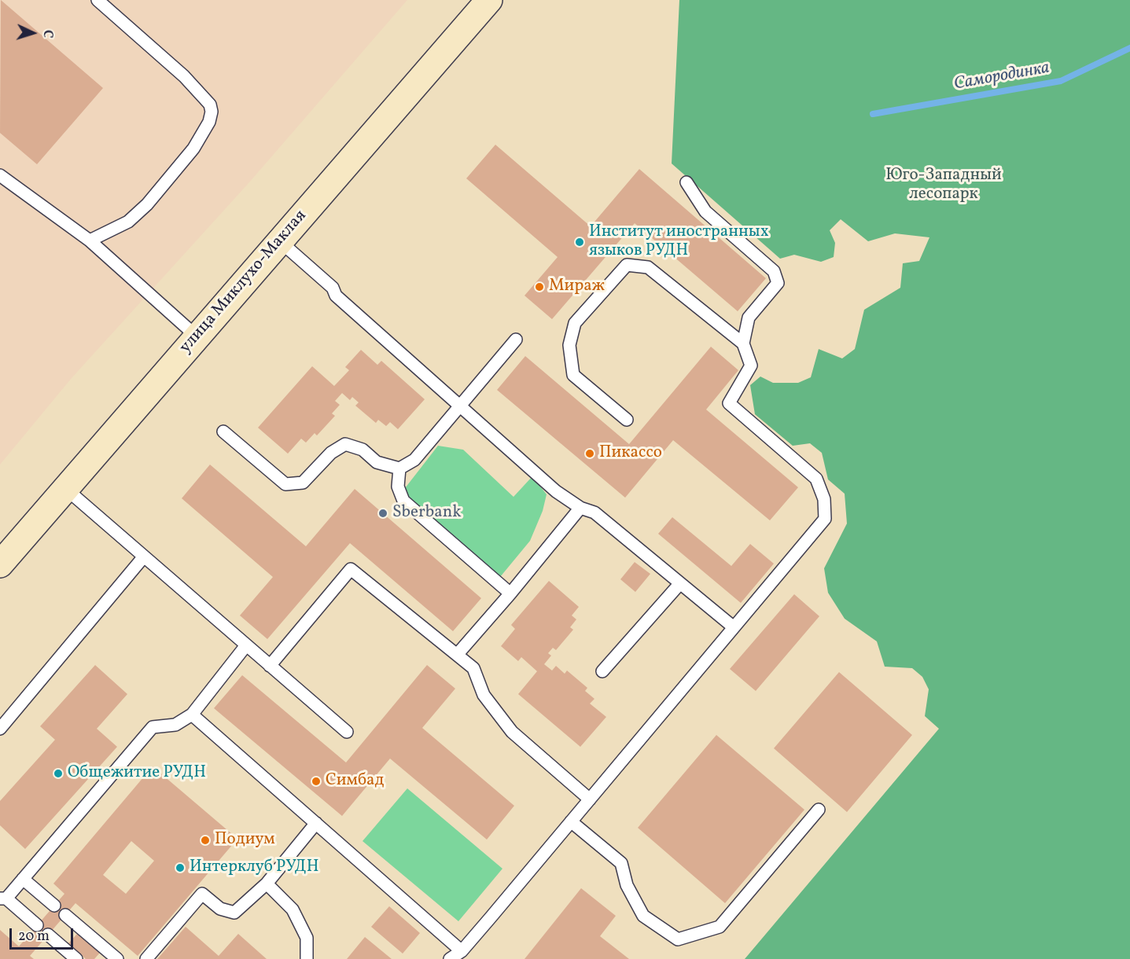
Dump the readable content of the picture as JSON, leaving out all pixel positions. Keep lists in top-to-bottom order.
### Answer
{
  "streets": {
    "main road": ["улица Миклухо-Маклая"]
  },
  "water": ["Самородинка"],
  "parks": ["Юго-Западный лесопарк"],
  "places": [
    "Институт иностранных языков РУДН",
    "Мираж",
    "Пикассо",
    "Sberbank",
    "Общежитие РУДН",
    "Симбад",
    "Подиум",
    "Интерклуб РУДН"
  ],
  "scale_bar": "20 m",
  "north": "right"
}
